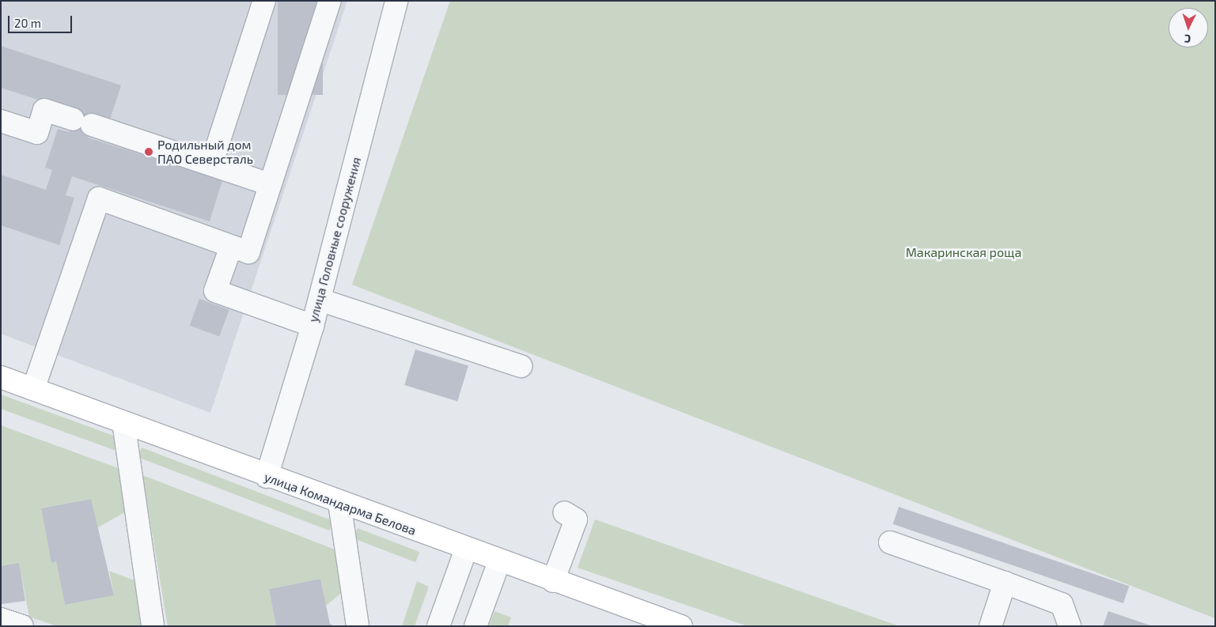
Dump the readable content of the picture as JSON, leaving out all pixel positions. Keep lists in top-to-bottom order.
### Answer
{
  "streets": {
    "main road": ["улица Командарма Белова"],
    "street": ["улица Головные сооружения"]
  },
  "crossings": [
    ["улица Головные сооружения", "улица Командарма Белова"]
  ],
  "parks": ["Макаринская роща"],
  "places": ["Родильный дом ПАО Северсталь"],
  "scale_bar": "20 m",
  "north": "bottom"
}
